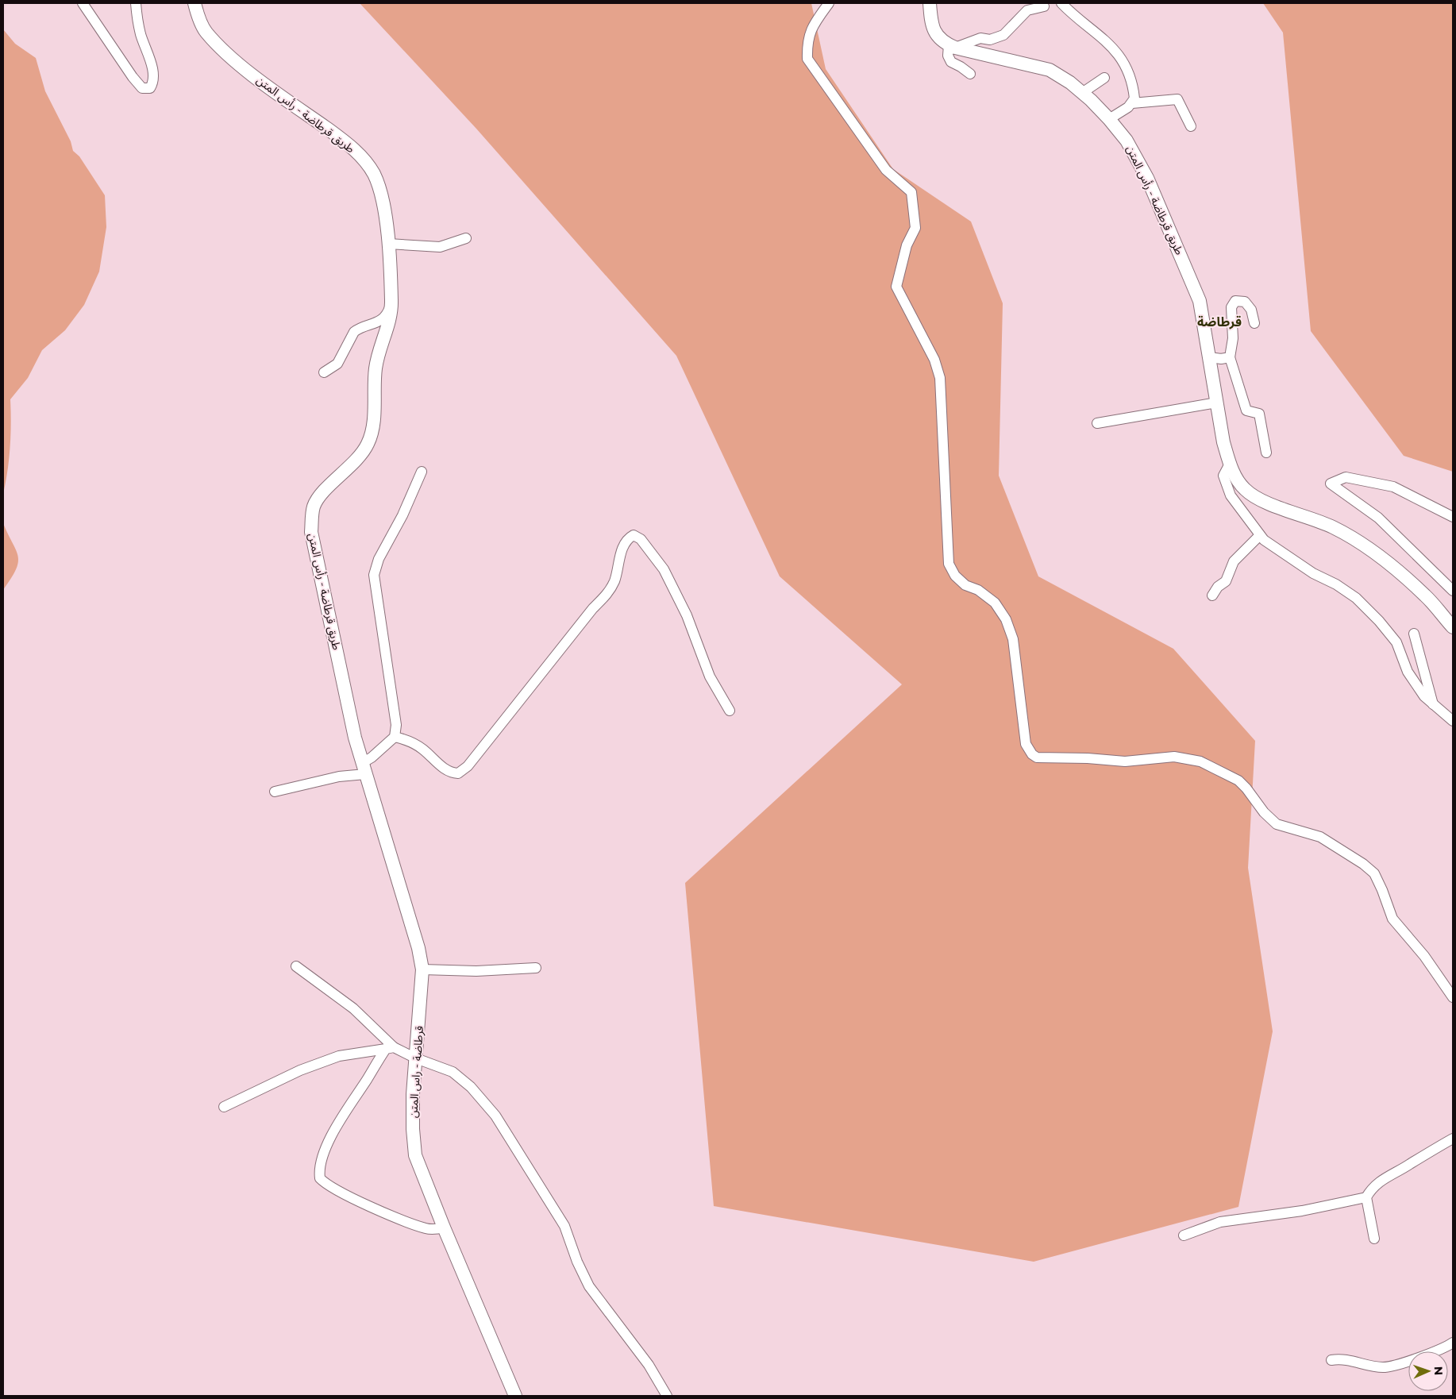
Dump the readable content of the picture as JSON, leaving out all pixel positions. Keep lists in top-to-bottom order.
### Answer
{
  "streets": {
    "main road": ["طريق قرطاضة - رأس المتن", "قرطاضة - راس المتن"]
  },
  "crossings": [
    ["طريق قرطاضة - رأس المتن", "قرطاضة - راس المتن"]
  ],
  "districts": ["قرطاضة"],
  "north": "right"
}
